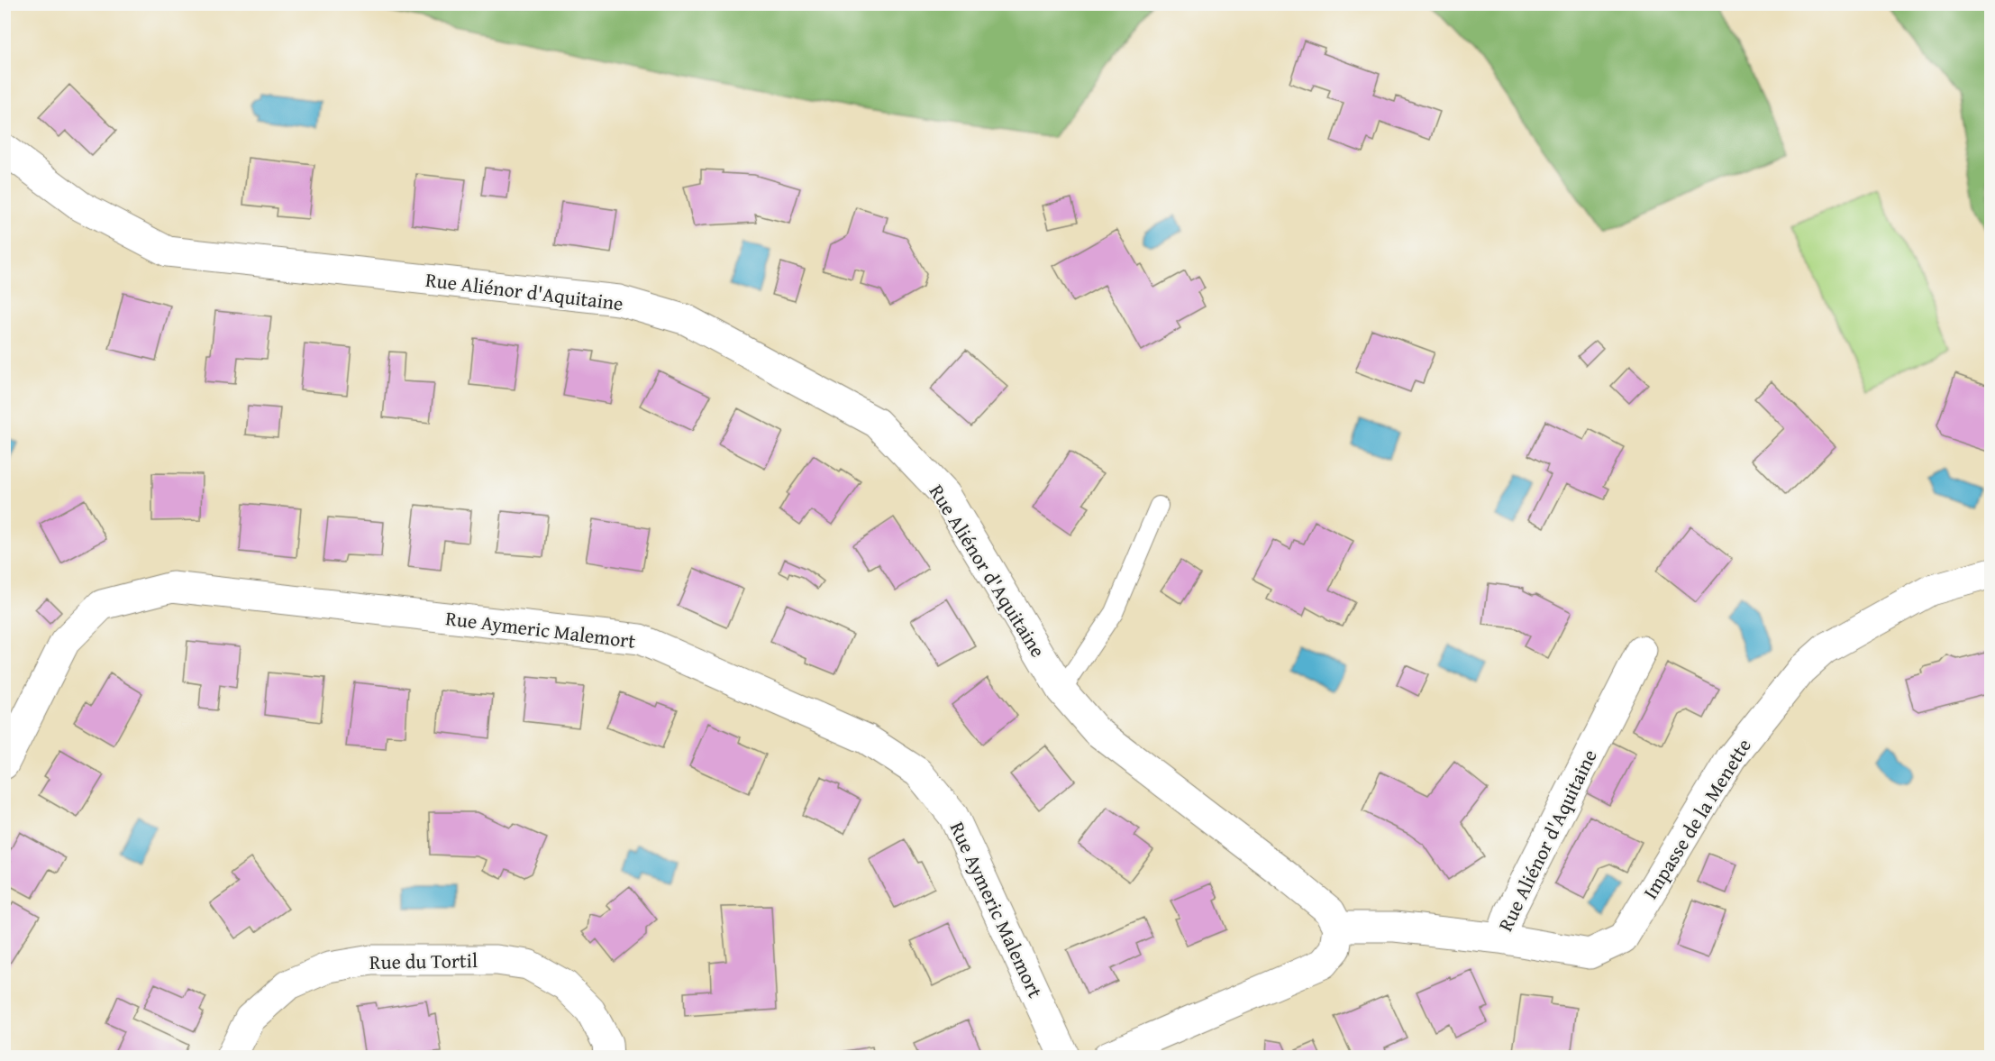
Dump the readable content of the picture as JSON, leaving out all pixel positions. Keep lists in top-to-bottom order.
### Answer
{
  "streets": {
    "street": [
      "Rue Aliénor d'Aquitaine",
      "Rue Aymeric Malemort",
      "Impasse de la Menette",
      "Rue du Tortil"
    ]
  },
  "crossings": [
    ["Rue Aliénor d'Aquitaine", "Impasse de la Menette"]
  ]
}
